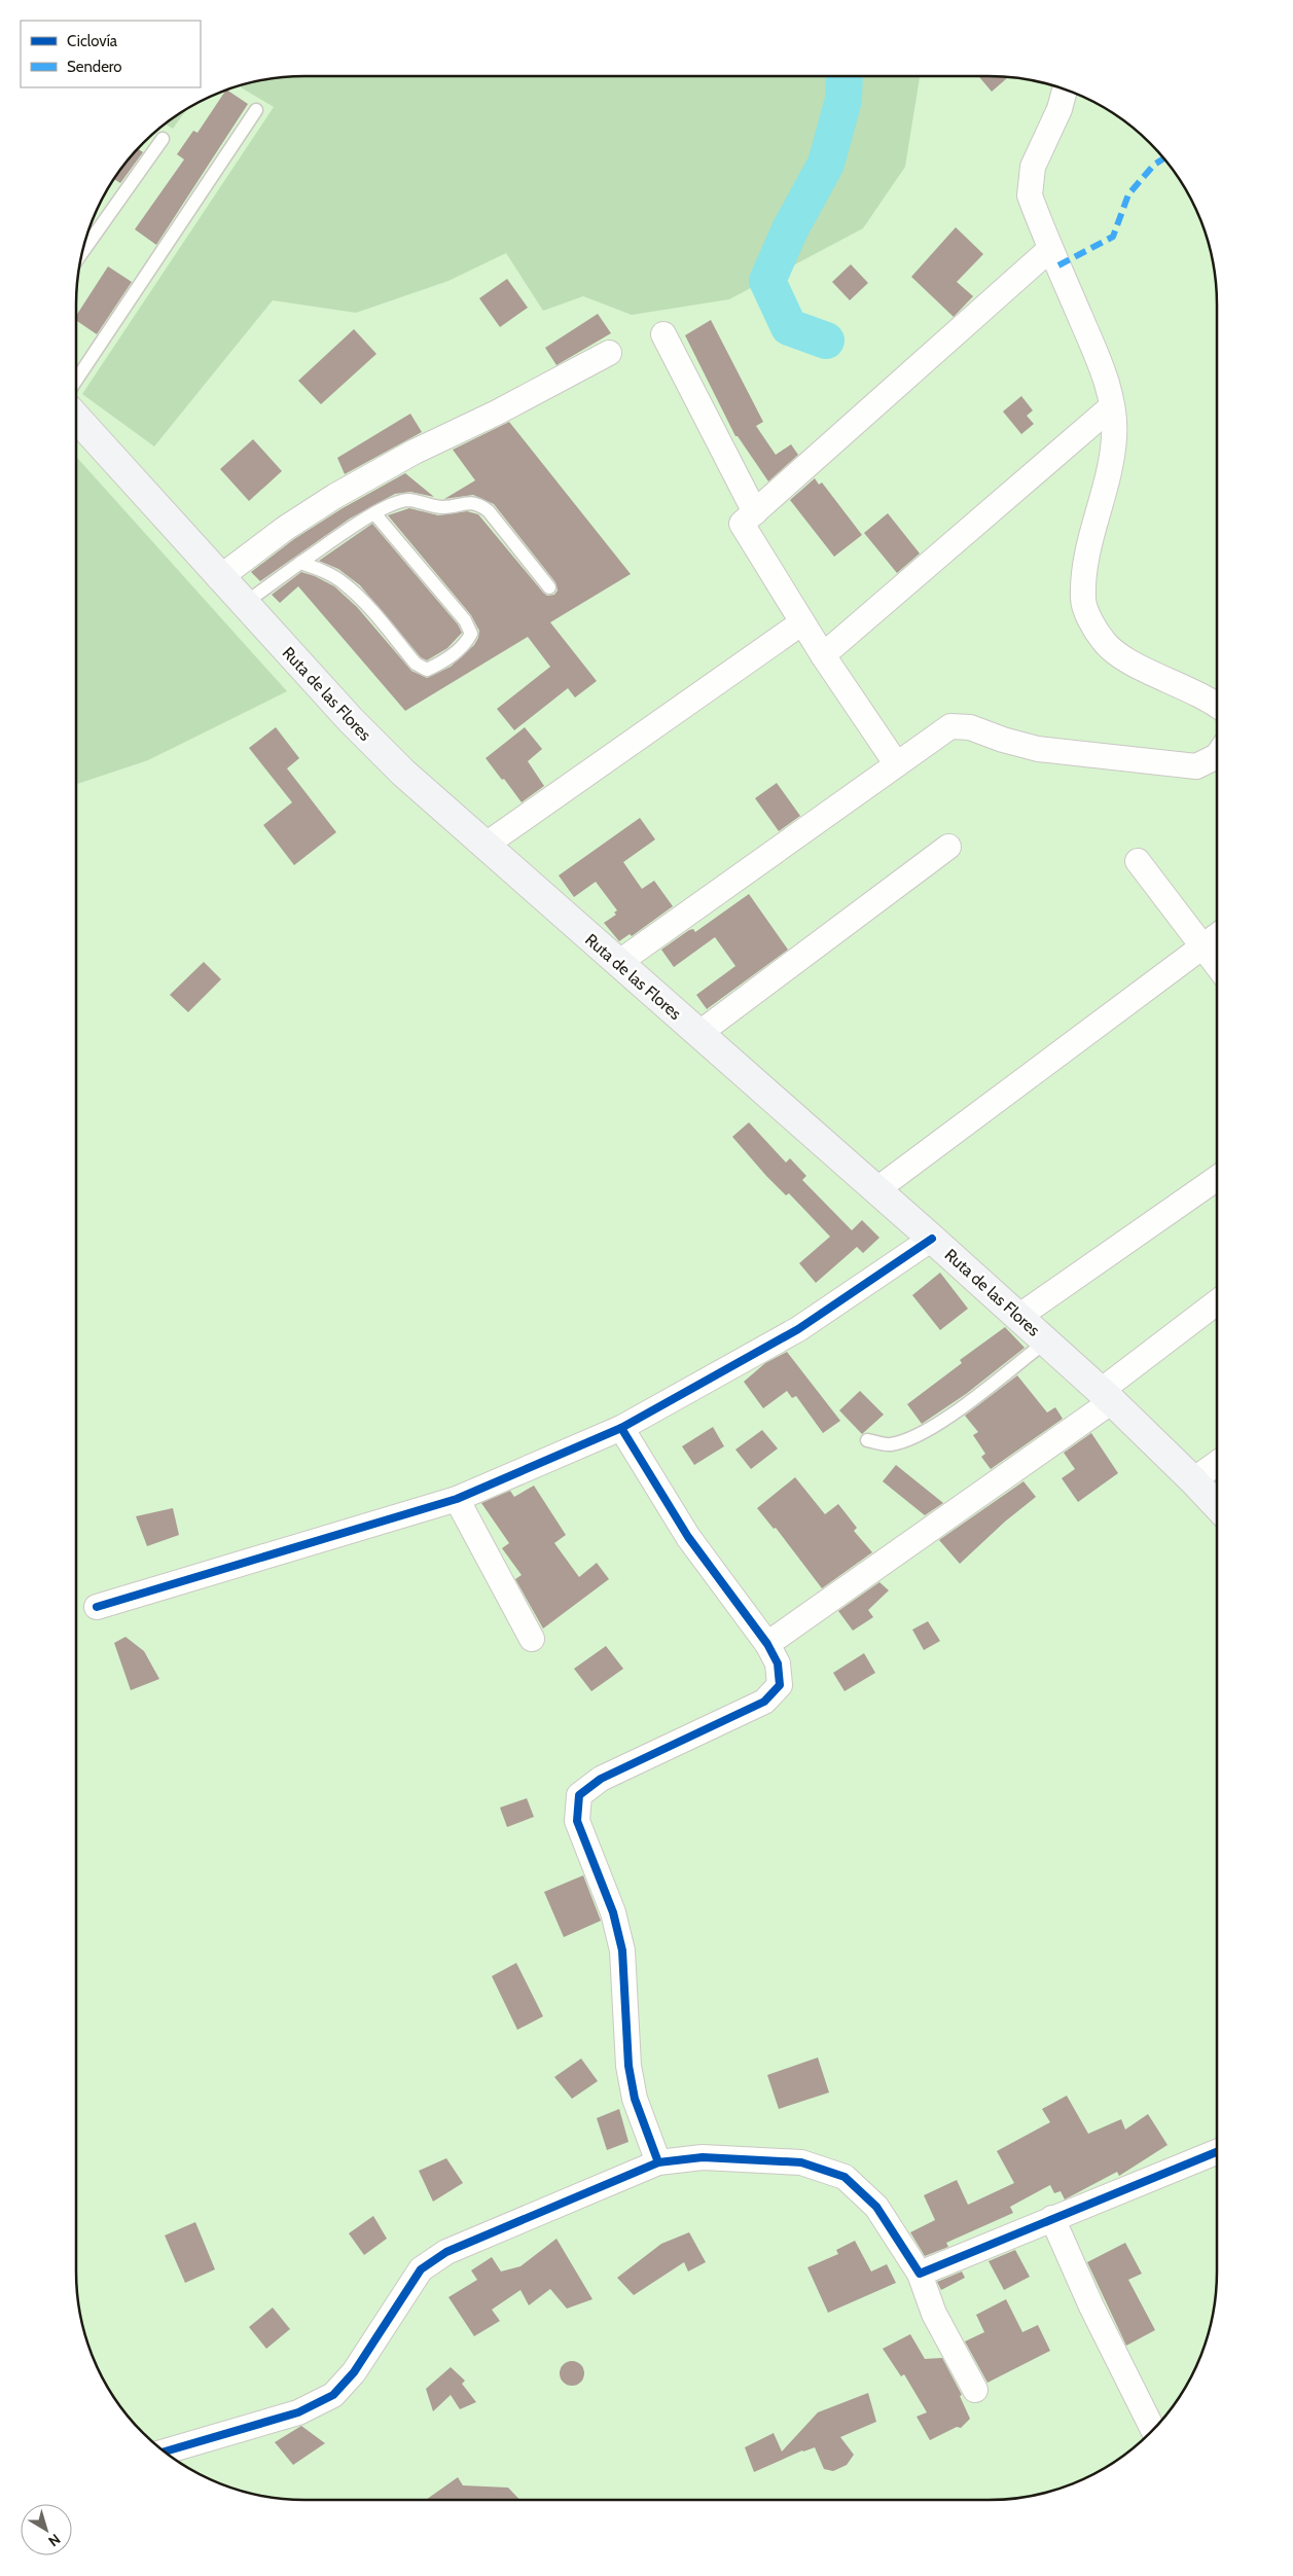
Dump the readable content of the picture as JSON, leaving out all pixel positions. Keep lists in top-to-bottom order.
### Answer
{
  "streets": {
    "main road": ["Ruta de las Flores"]
  },
  "legend": ["Ciclovía", "Sendero"],
  "north": "bottom right"
}
